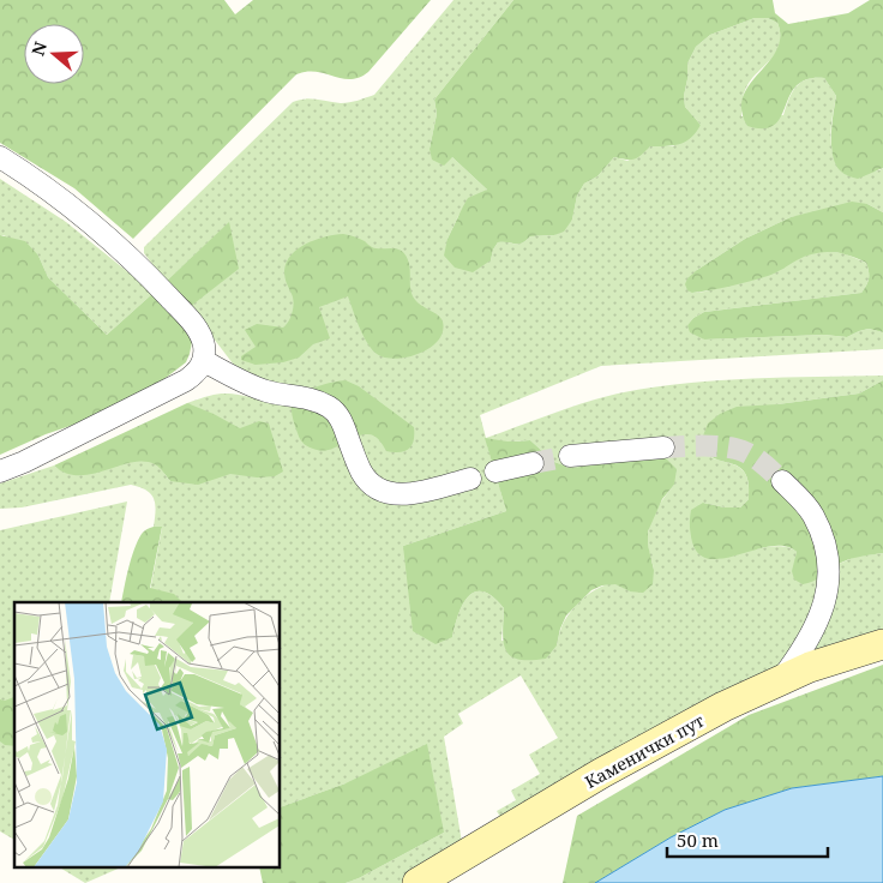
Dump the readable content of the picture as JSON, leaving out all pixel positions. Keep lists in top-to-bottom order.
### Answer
{
  "streets": {
    "main road": ["Каменички пут"]
  },
  "scale_bar": "50 m",
  "north": "left"
}
